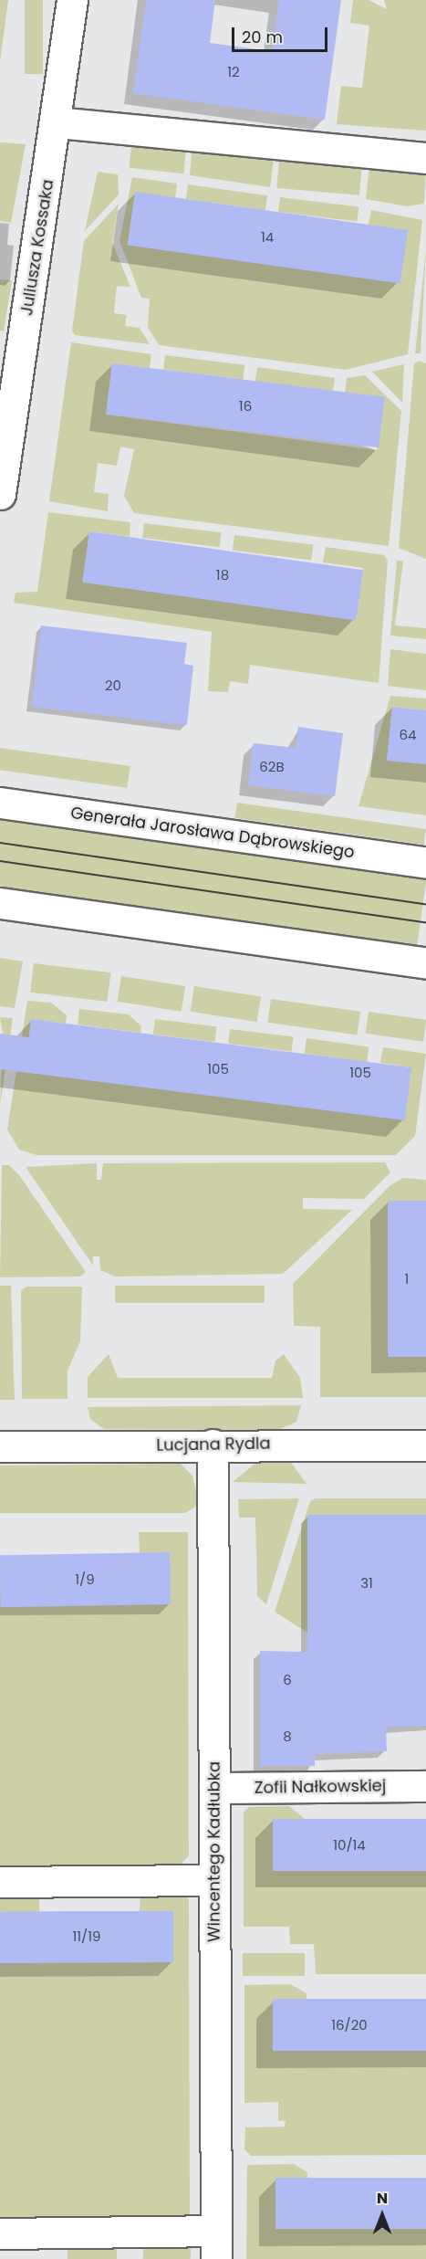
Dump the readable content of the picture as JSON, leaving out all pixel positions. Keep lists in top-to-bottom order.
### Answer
{
  "streets": {
    "street": [
      "Juliusza Kossaka",
      "Generała Jarosława Dąbrowskiego",
      "Lucjana Rydla",
      "Zofii Nałkowskiej",
      "Wincentego Kadłubka"
    ]
  },
  "crossings": [
    ["Lucjana Rydla", "Wincentego Kadłubka"],
    ["Zofii Nałkowskiej", "Wincentego Kadłubka"]
  ],
  "house_numbers": [
    "12",
    "14",
    "16",
    "18",
    "20",
    "64",
    "62B",
    "105",
    "105",
    "1",
    "1/9",
    "31",
    "6",
    "8",
    "10/14",
    "11/19",
    "16/20"
  ],
  "scale_bar": "20 m",
  "north": "top"
}
